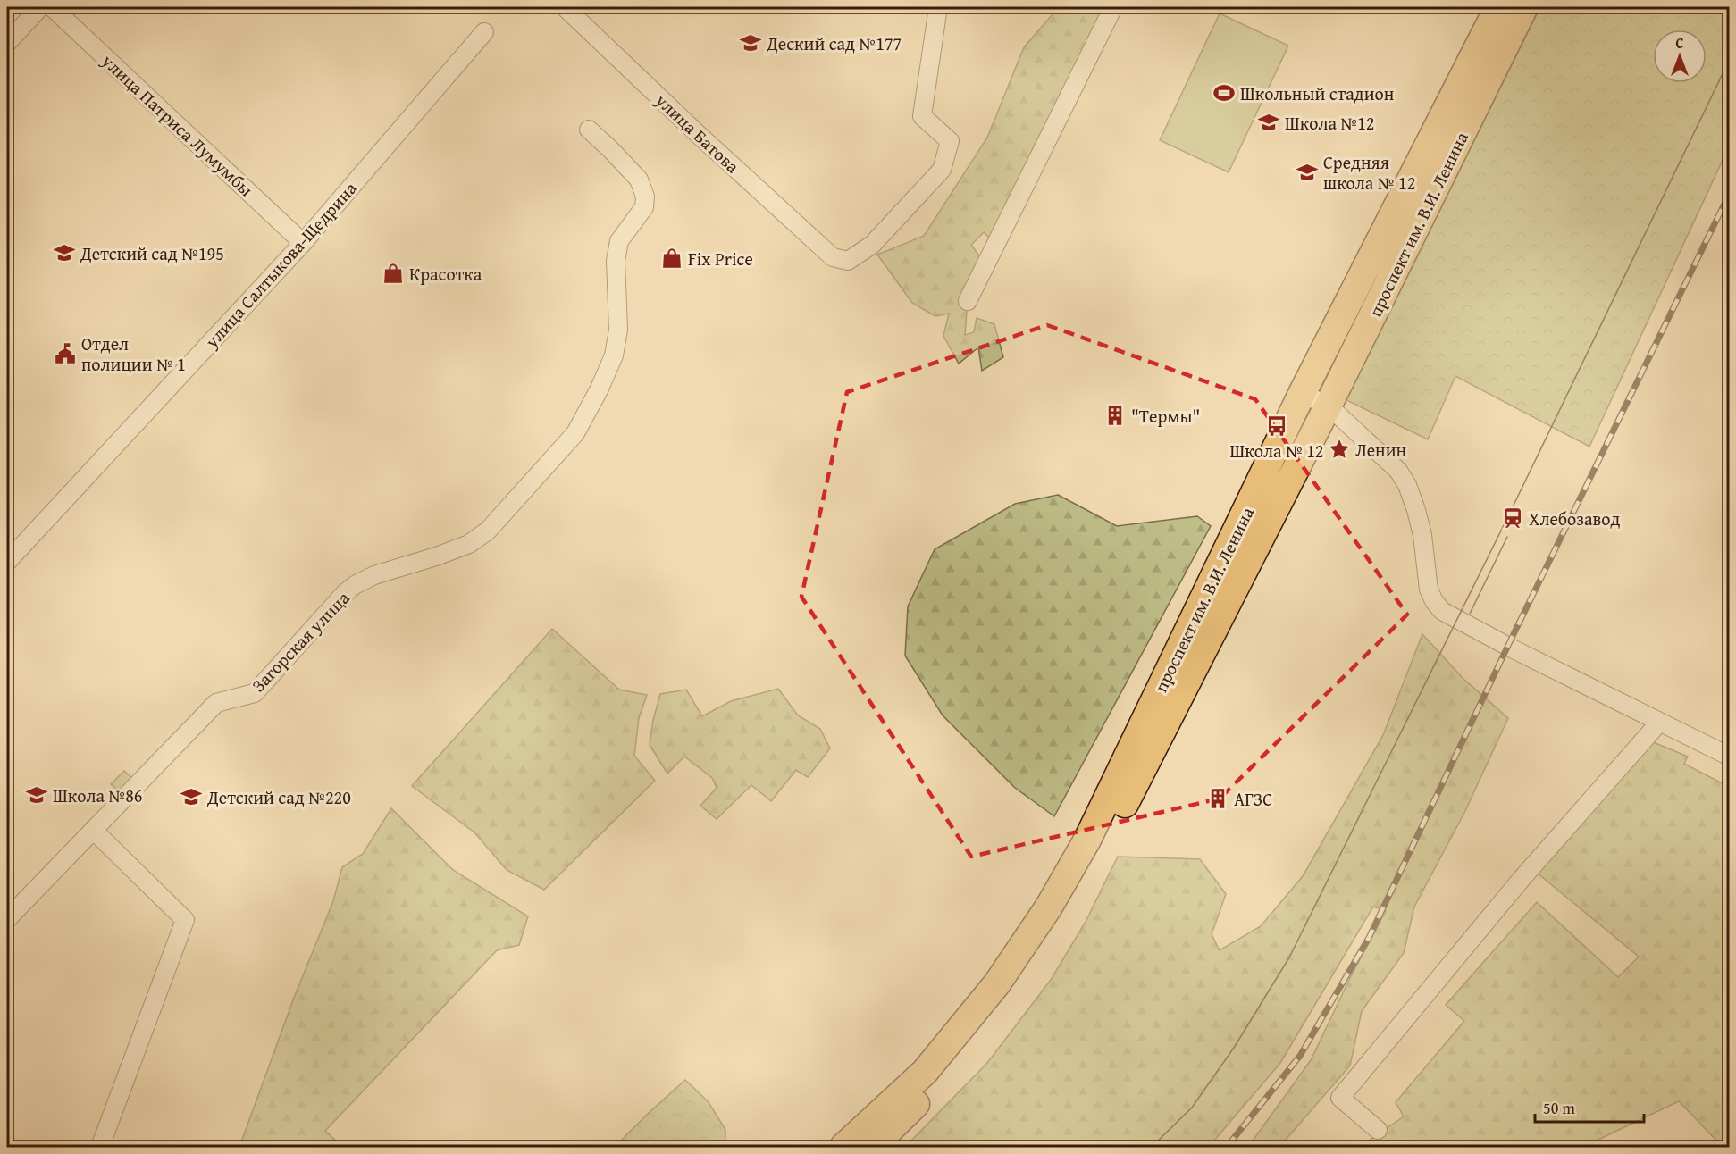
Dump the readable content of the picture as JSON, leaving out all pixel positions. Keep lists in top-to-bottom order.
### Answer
{
  "streets": {
    "main road": ["проспект им. В.И. Ленина"],
    "street": [
      "улица Патриса Лумумбы",
      "улица Батова",
      "улица Салтыкова-Щедрина",
      "Загорская улица"
    ]
  },
  "crossings": [
    ["улица Патриса Лумумбы", "улица Салтыкова-Щедрина"]
  ],
  "places": {
    "school or university": [
      "Деский сад №177",
      "Школа №12",
      "Средняя школа № 12",
      "Детский сад №195",
      "Школа №86",
      "Детский сад №220"
    ],
    "sports": ["Школьный стадион"],
    "shop": ["Fix Price", "Красотка"],
    "public building": ["Отдел полиции № 1"],
    "building": ["\"Термы\"", "АГЗС"],
    "bus stop": ["Школа № 12"],
    "place": ["Ленин"],
    "station": ["Хлебозавод"]
  },
  "scale_bar": "50 m",
  "north": "top"
}
